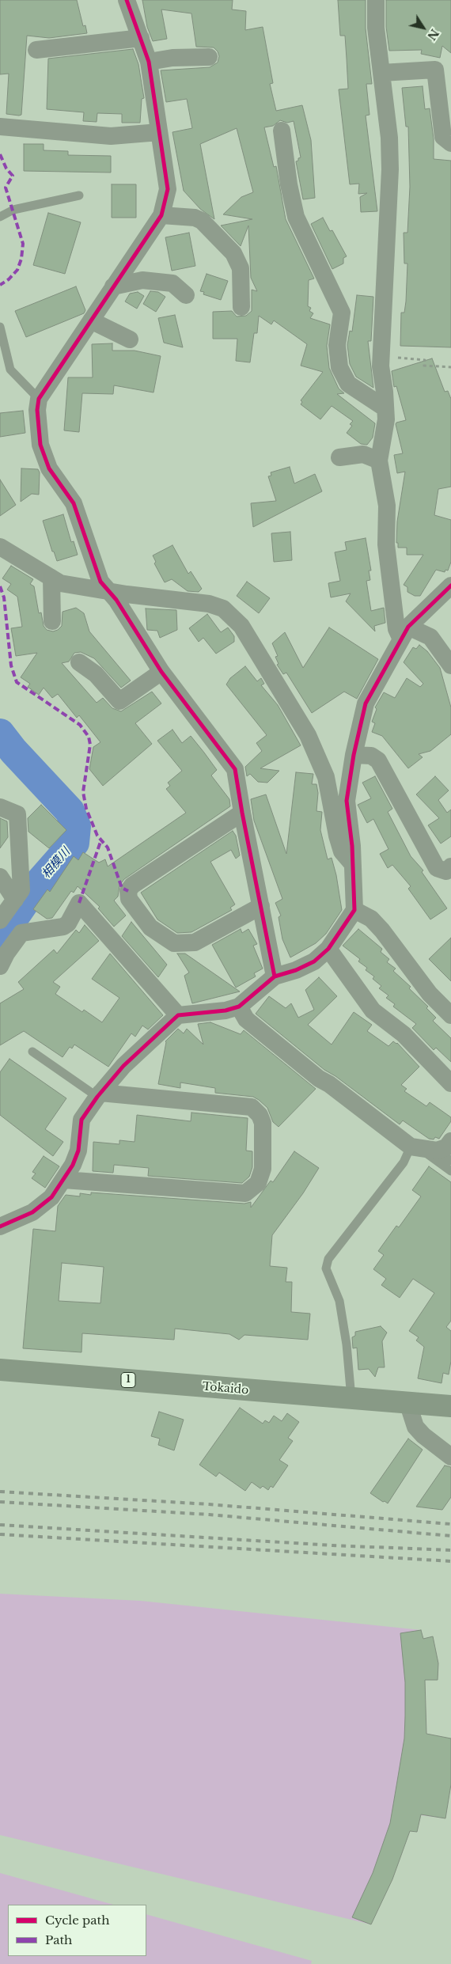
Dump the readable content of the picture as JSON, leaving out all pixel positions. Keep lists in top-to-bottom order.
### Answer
{
  "streets": {
    "highway": ["1", "Tokaido"]
  },
  "water": ["相模川"],
  "legend": ["Cycle path", "Path"],
  "north": "bottom right"
}
